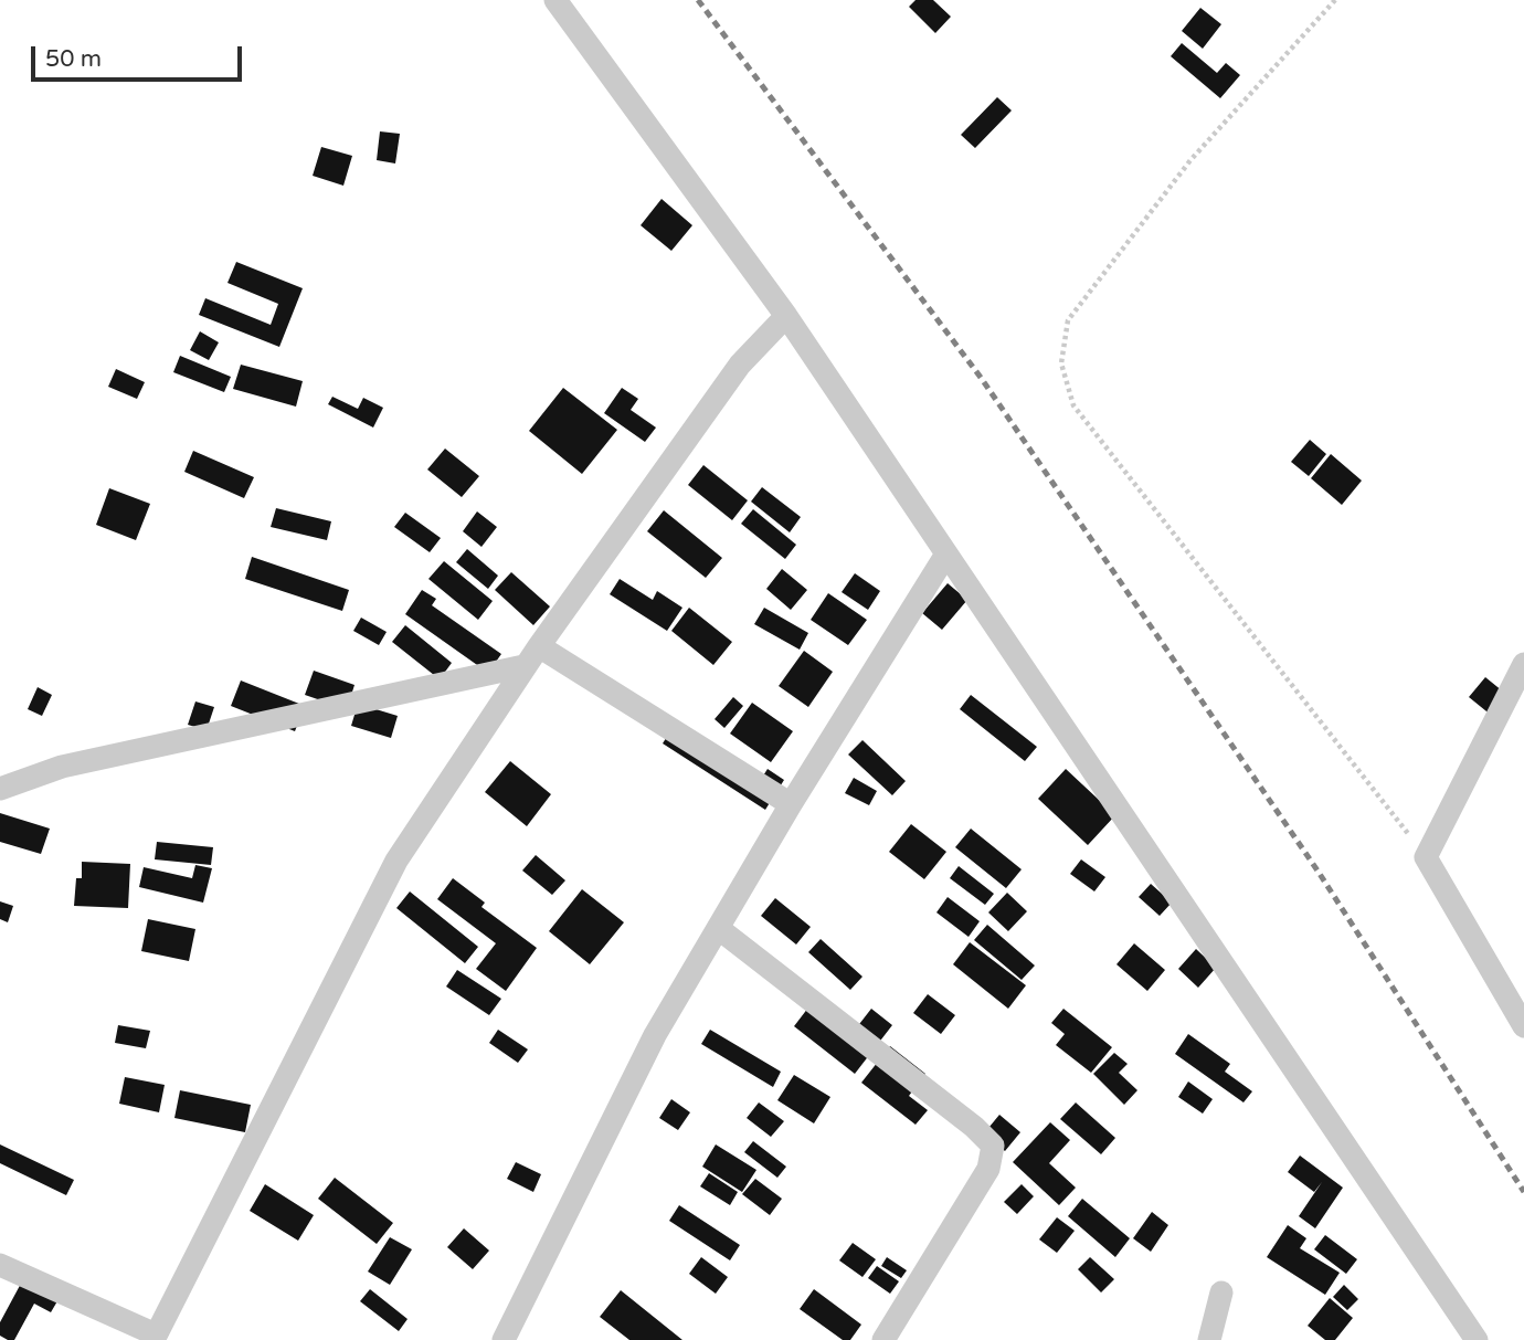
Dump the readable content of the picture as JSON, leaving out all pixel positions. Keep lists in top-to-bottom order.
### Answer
{
  "scale_bar": "50 m"
}
